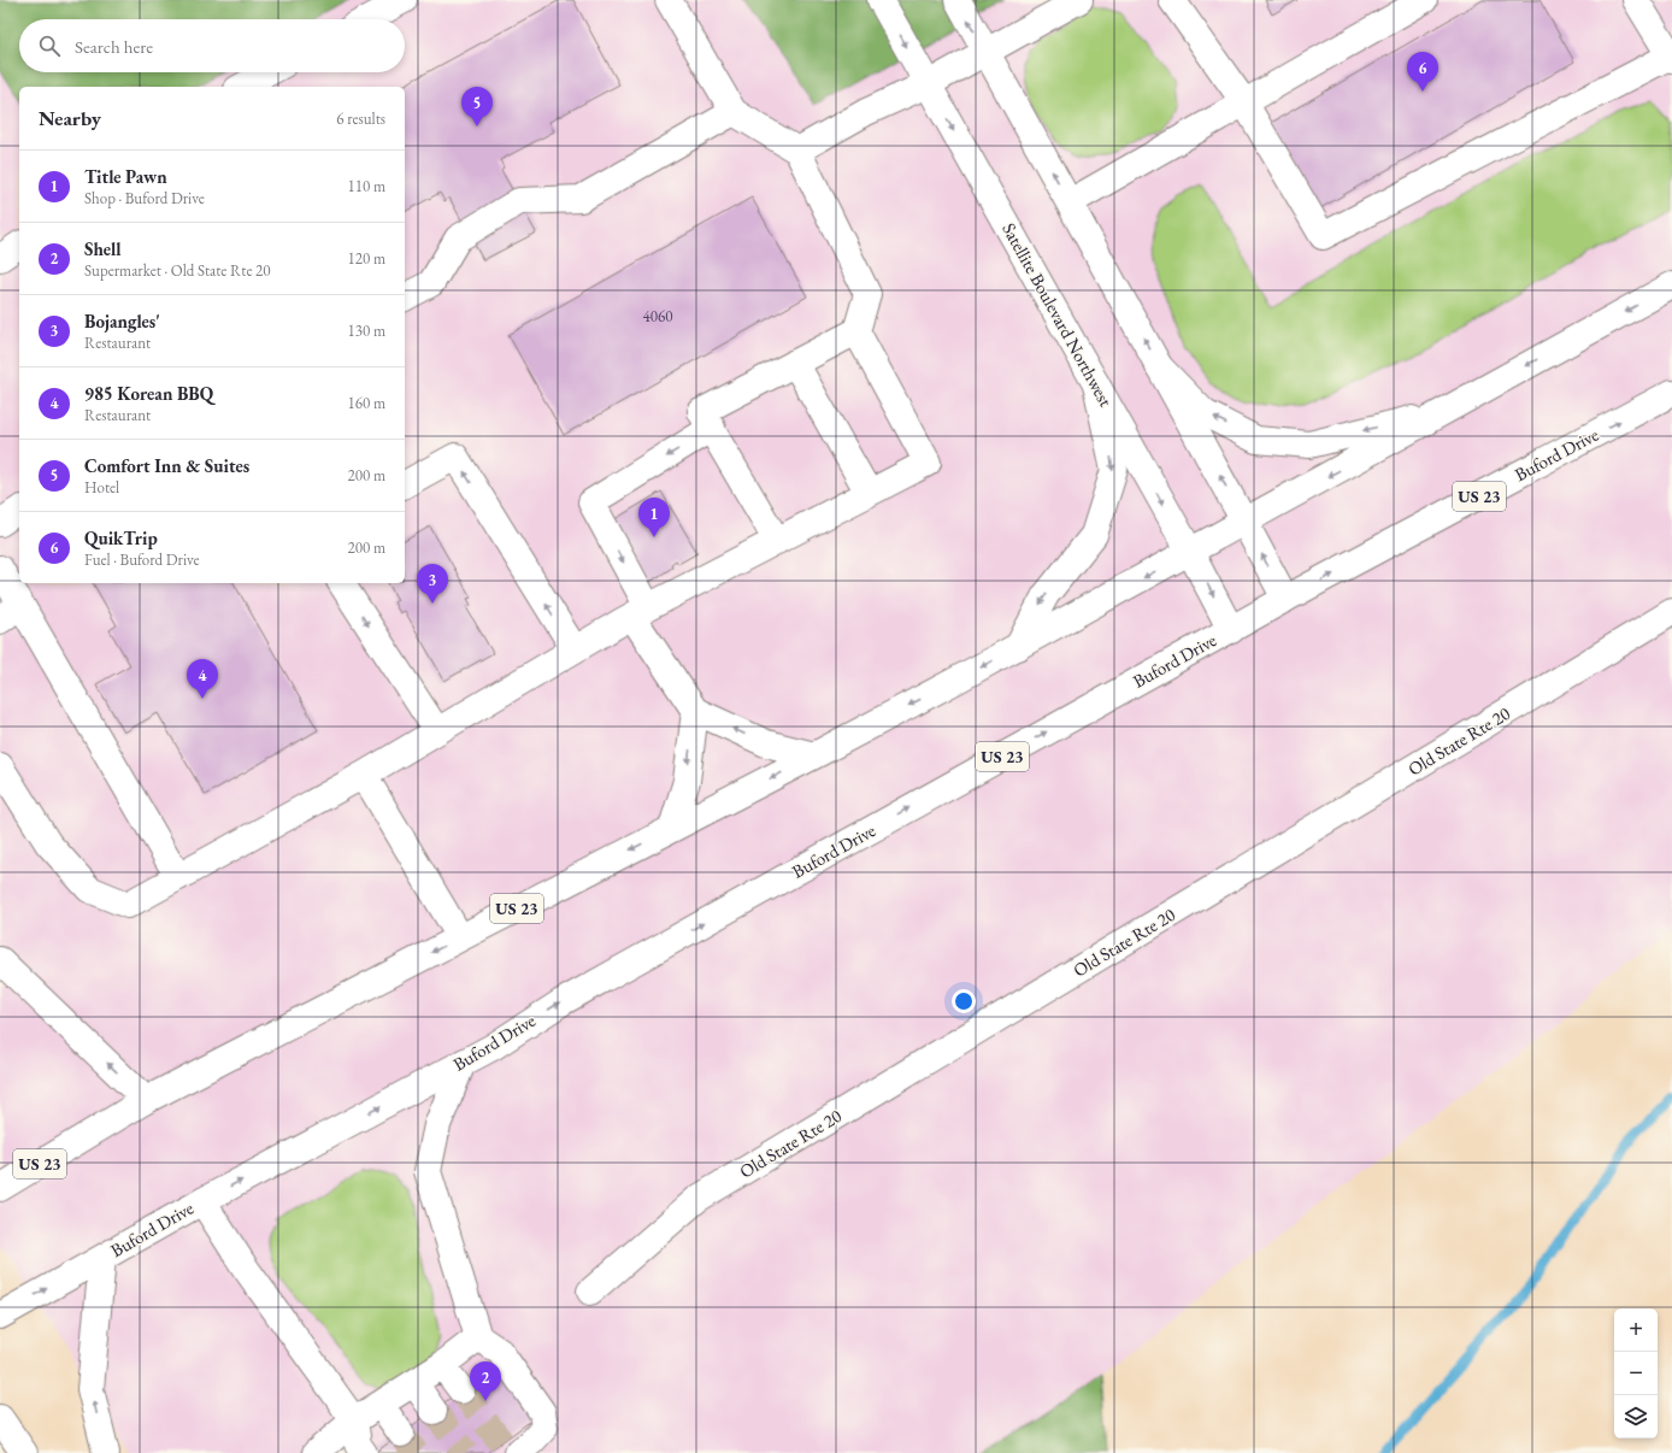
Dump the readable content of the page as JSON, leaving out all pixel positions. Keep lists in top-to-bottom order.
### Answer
{
  "streets": {
    "main road": [
      "Satellite Boulevard Northwest",
      "Buford Drive",
      "US 23",
      "Old State Rte 20"
    ]
  },
  "crossings": [
    ["Satellite Boulevard Northwest", "Buford Drive"],
    ["Satellite Boulevard Northwest", "US 23"]
  ],
  "house_numbers": ["4060"],
  "page": {
    "search": "Search here",
    "pins": [
      "6",
      "5",
      "1",
      "3",
      "4",
      "2"
    ],
    "heading": ["Nearby", "6 results"],
    "list": [
      {
        "mark": "1",
        "name": "Title Pawn",
        "note": "Shop · Buford Drive",
        "value": "110 m"
      },
      {
        "mark": "2",
        "name": "Shell",
        "note": "Supermarket · Old State Rte 20",
        "value": "120 m"
      },
      {
        "mark": "3",
        "name": "Bojangles'",
        "note": "Restaurant",
        "value": "130 m"
      },
      {
        "mark": "4",
        "name": "985 Korean BBQ",
        "note": "Restaurant",
        "value": "160 m"
      },
      {
        "mark": "5",
        "name": "Comfort Inn & Suites",
        "note": "Hotel",
        "value": "200 m"
      },
      {
        "mark": "6",
        "name": "QuikTrip",
        "note": "Fuel · Buford Drive",
        "value": "200 m"
      }
    ],
    "map_buttons": ["+", "−"]
  }
}
